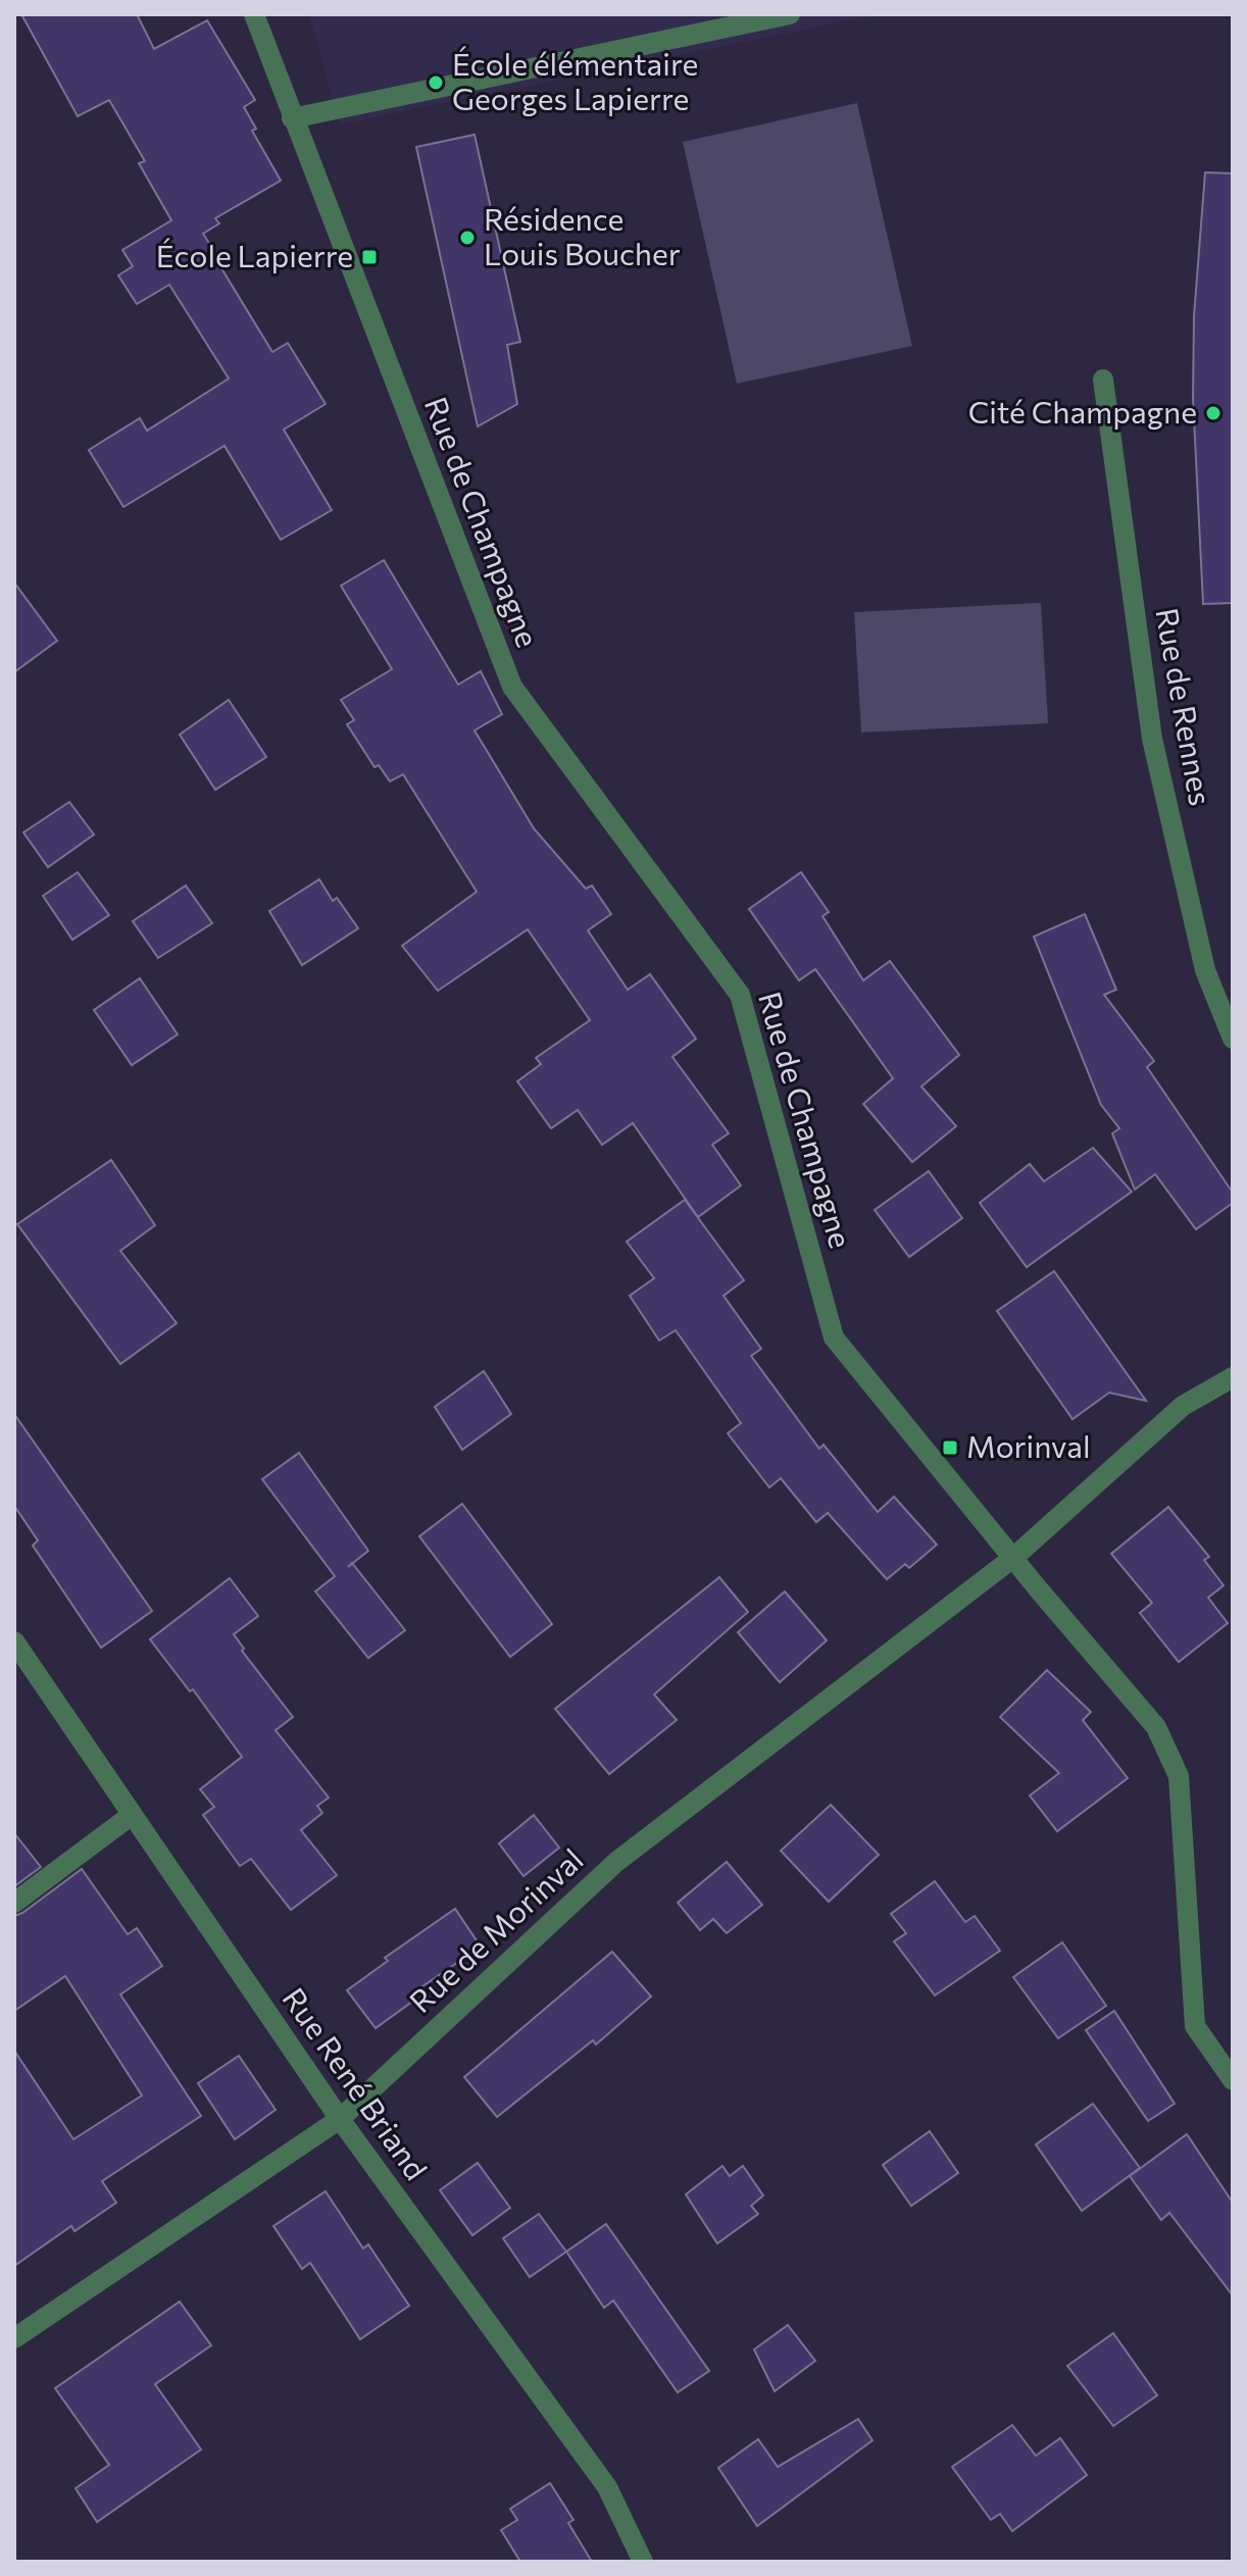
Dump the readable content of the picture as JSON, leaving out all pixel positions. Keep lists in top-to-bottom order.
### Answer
{
  "streets": {
    "street": [
      "Rue de Champagne",
      "Rue de Rennes",
      "Rue de Morinval",
      "Rue René Briand"
    ]
  },
  "crossings": [
    ["Rue de Champagne", "Rue de Morinval"],
    ["Rue de Morinval", "Rue René Briand"]
  ],
  "places": {
    "other": ["École élémentaire Georges Lapierre", "Résidence Louis Boucher", "Cité Champagne"],
    "transit": ["École Lapierre", "Morinval"]
  }
}
